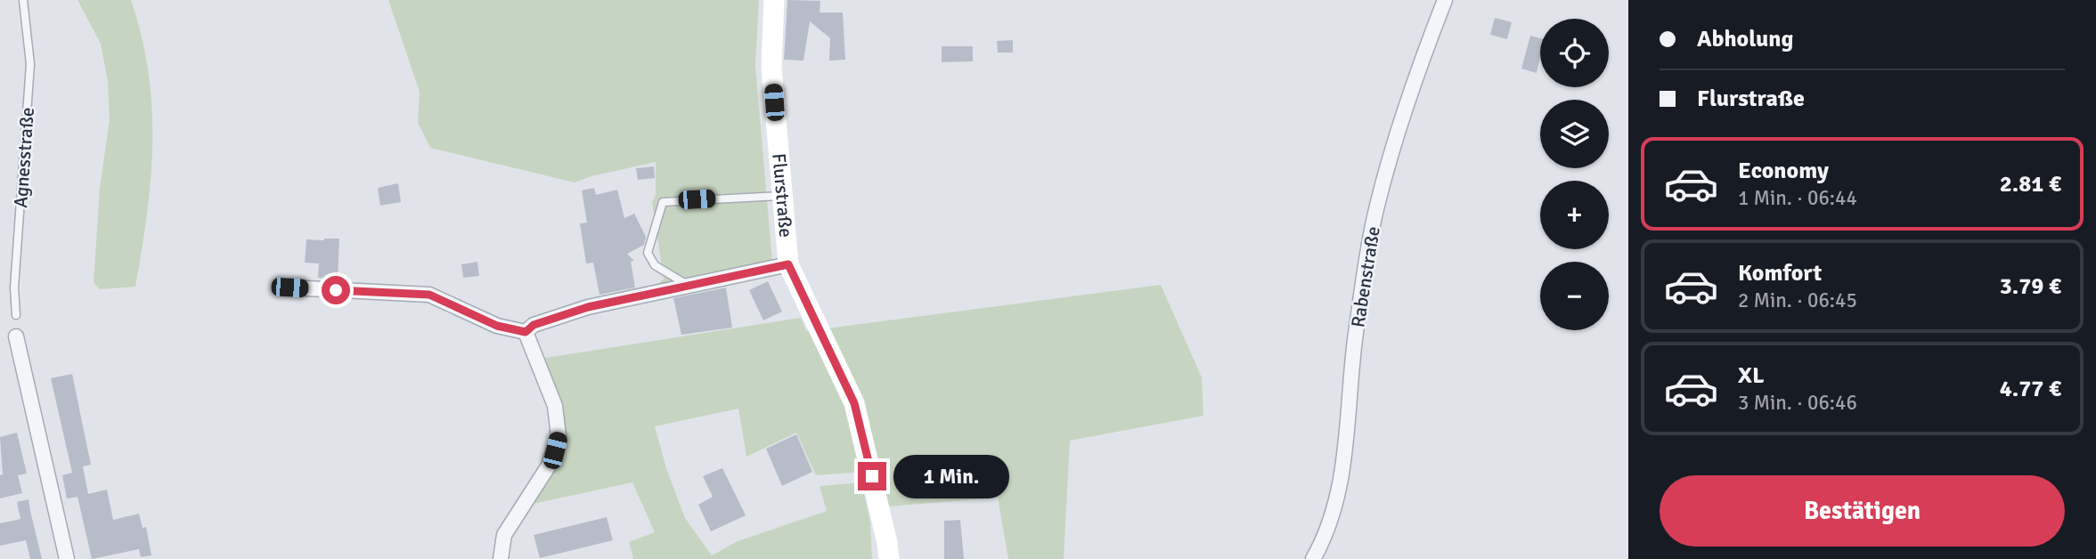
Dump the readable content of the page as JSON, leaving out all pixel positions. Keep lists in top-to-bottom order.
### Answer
{
  "streets": {
    "street": ["Flurstraße", "Rabenstraße"],
    "lane": ["Agnesstraße"]
  },
  "page": {
    "banner": ["Abholung", "Flurstraße"],
    "map_buttons": ["+", "−"],
    "list": [
      {
        "name": "Economy",
        "note": "1 Min. · 06:44",
        "value": "2.81 €"
      },
      {
        "name": "Komfort",
        "note": "2 Min. · 06:45",
        "value": "3.79 €"
      },
      {
        "name": "XL",
        "note": "3 Min. · 06:46",
        "value": "4.77 €"
      }
    ],
    "bubble": "1 Min.",
    "buttons": "Bestätigen"
  }
}
